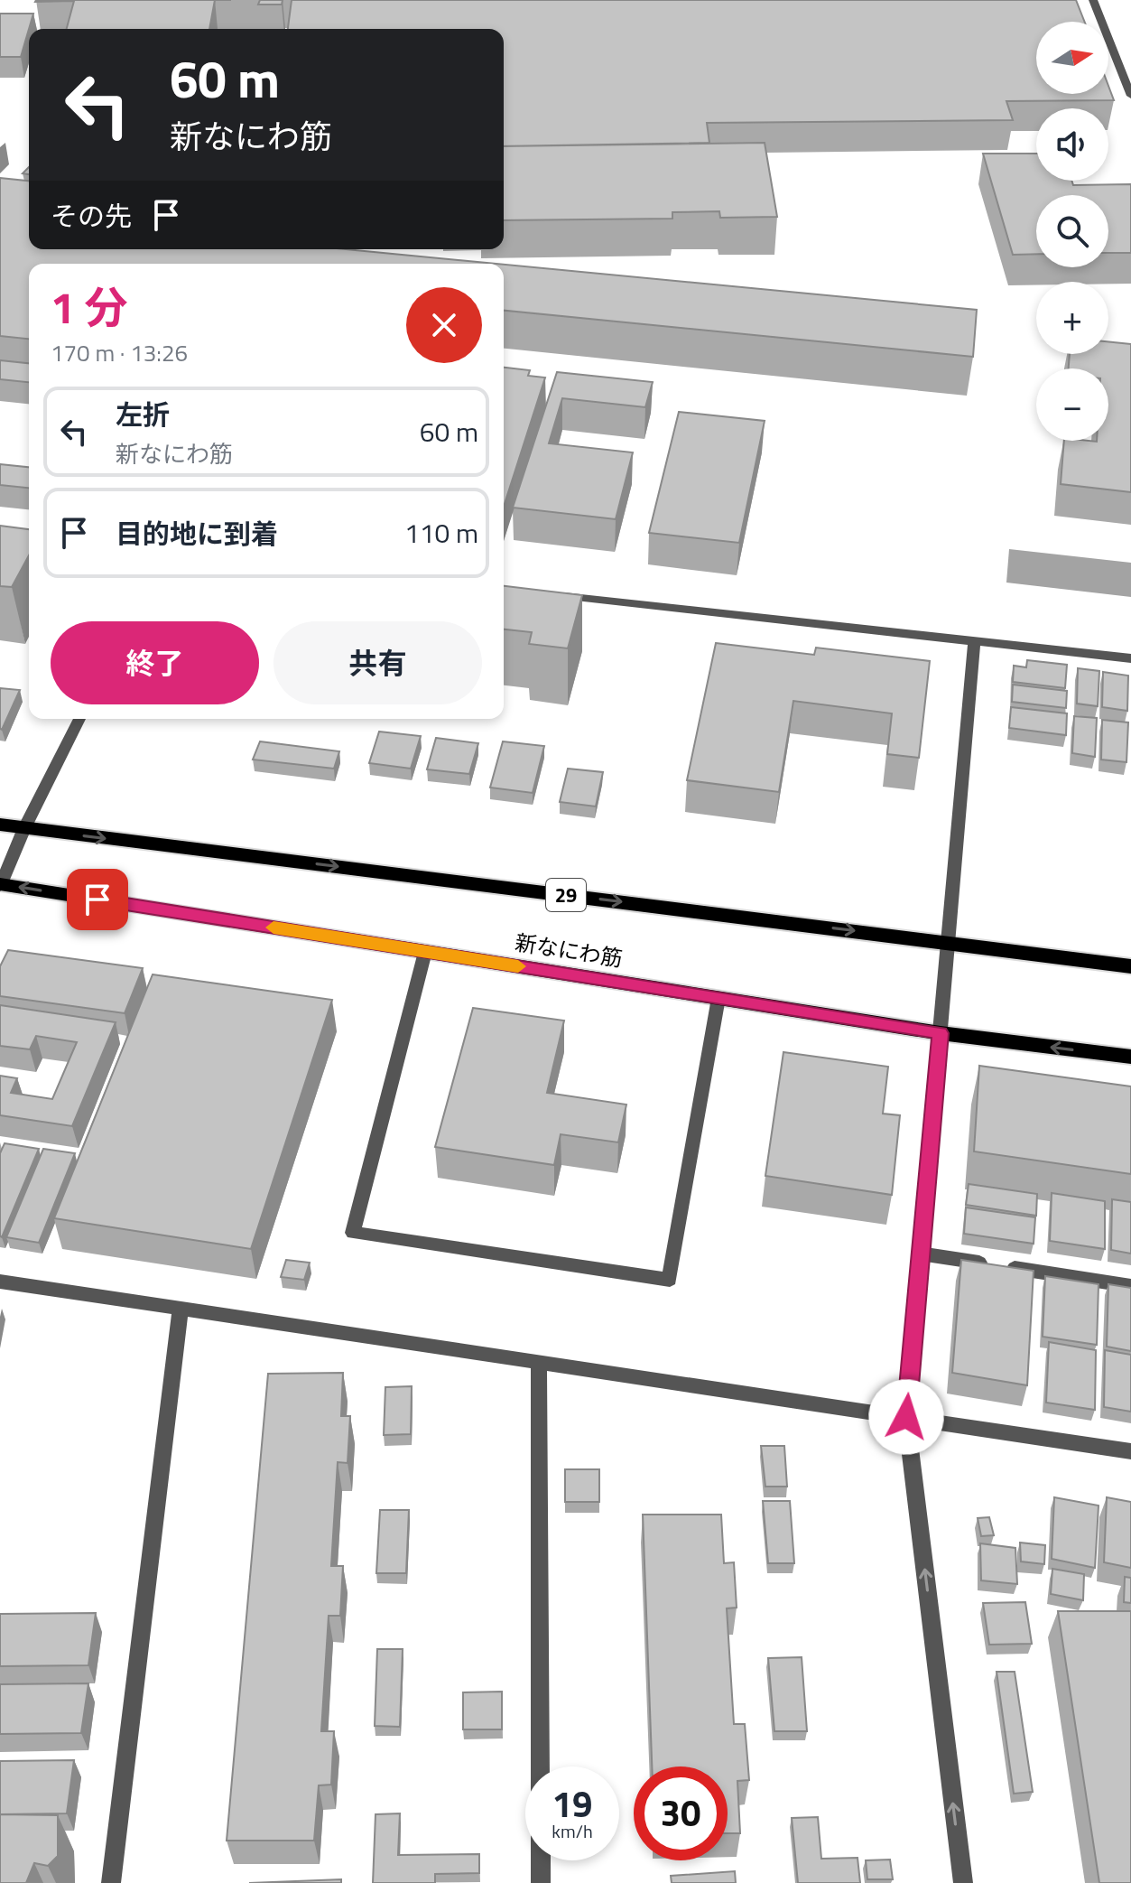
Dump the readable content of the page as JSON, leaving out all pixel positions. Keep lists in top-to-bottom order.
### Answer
{
  "streets": {
    "main road": ["29", "新なにわ筋"]
  },
  "north": "right",
  "page": {
    "map_buttons": ["+", "−"],
    "turn": ["60 m", "新なにわ筋"],
    "then": "その先",
    "heading": ["1 分", "170 m · 13:26"],
    "list": [
      {
        "name": "左折",
        "note": "新なにわ筋",
        "value": "60 m"
      },
      {
        "name": "目的地に到着",
        "value": "110 m"
      }
    ],
    "buttons": ["終了", "共有"],
    "speed": "19 km/h",
    "limit": "30"
  }
}
